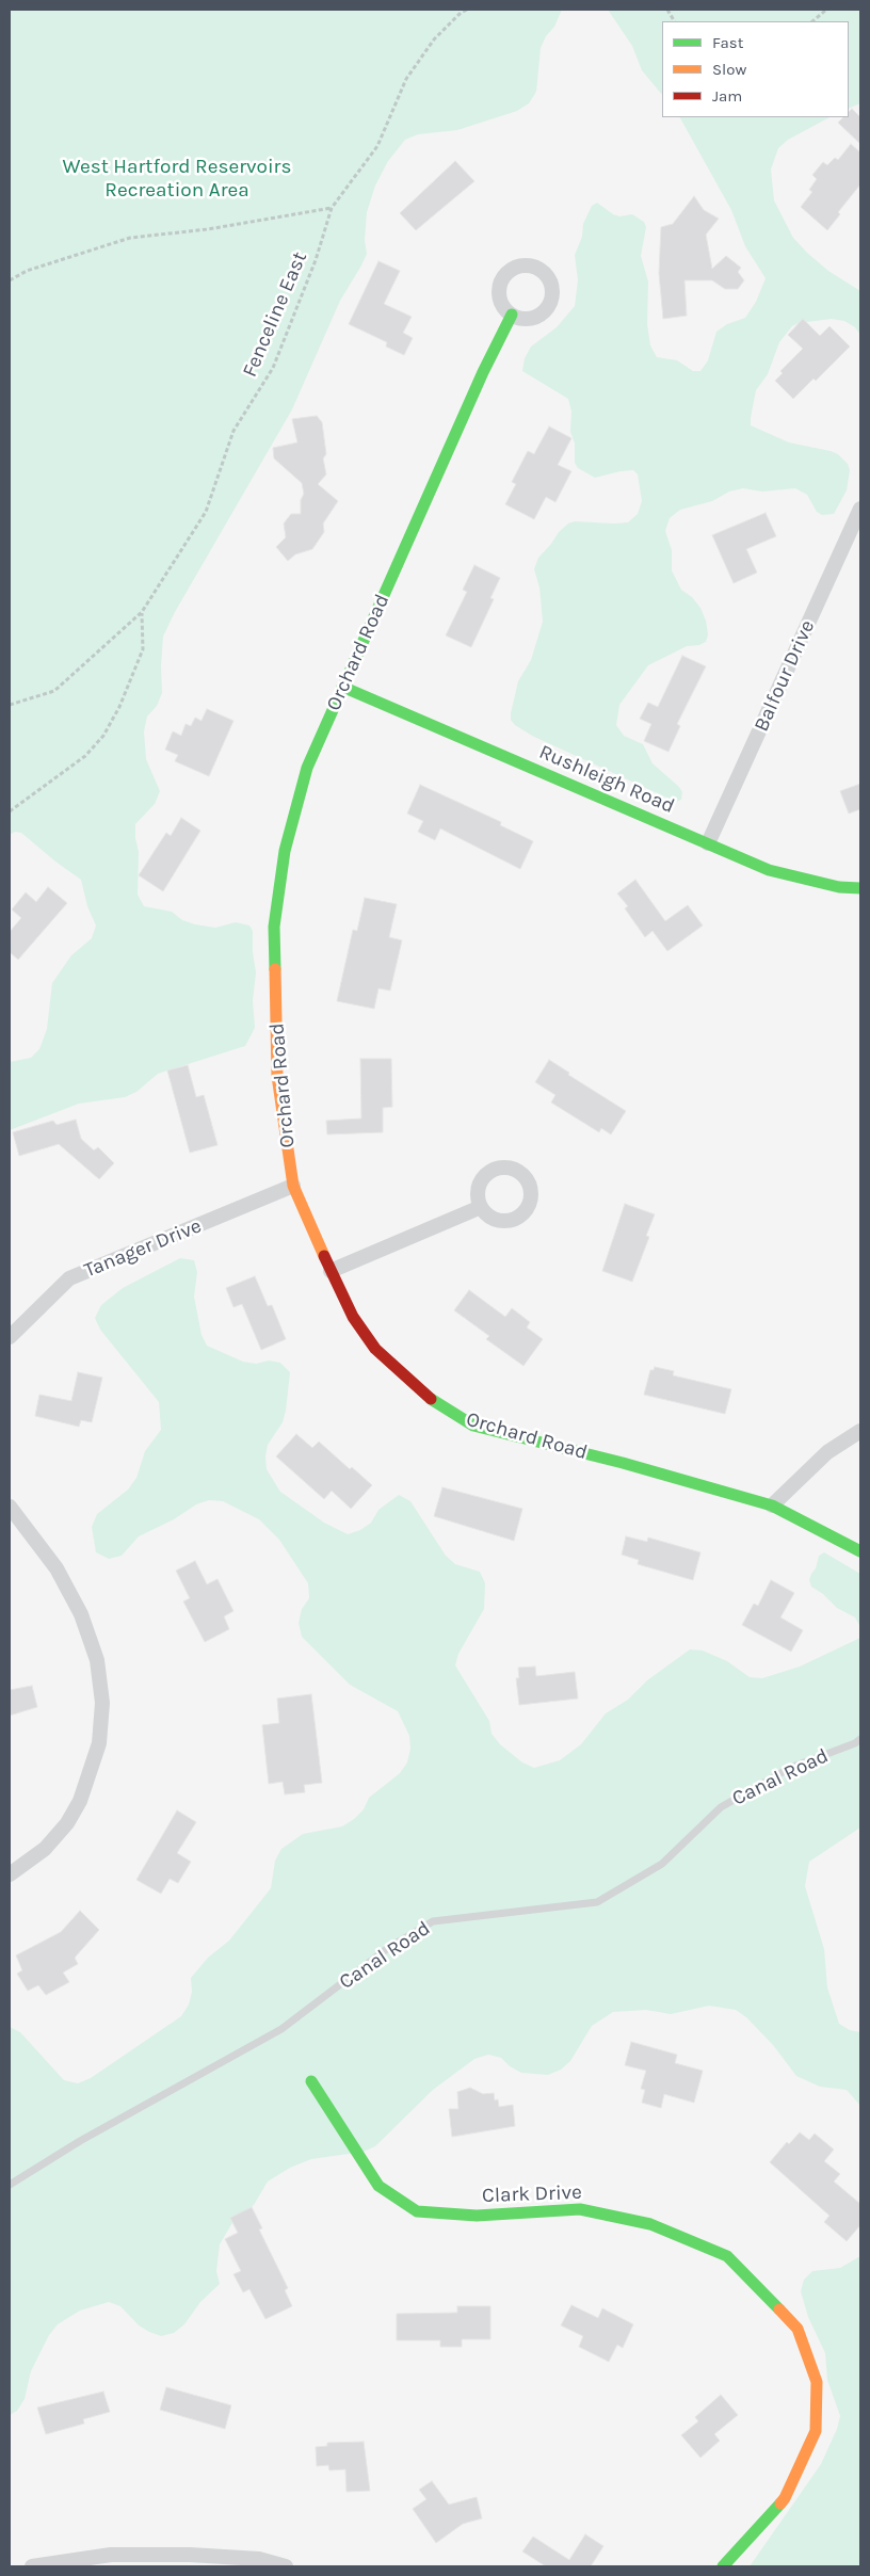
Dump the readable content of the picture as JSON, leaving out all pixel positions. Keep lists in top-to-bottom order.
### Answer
{
  "streets": {
    "street": [
      "Orchard Road",
      "Balfour Drive",
      "Rushleigh Road",
      "Tanager Drive",
      "Clark Drive"
    ],
    "lane": ["Canal Road"],
    "path": ["Fenceline East"]
  },
  "crossings": [
    ["Orchard Road", "Rushleigh Road"],
    ["Orchard Road", "Tanager Drive"],
    ["Balfour Drive", "Rushleigh Road"]
  ],
  "parks": ["West Hartford Reservoirs Recreation Area"],
  "legend": ["Fast", "Slow", "Jam"]
}
